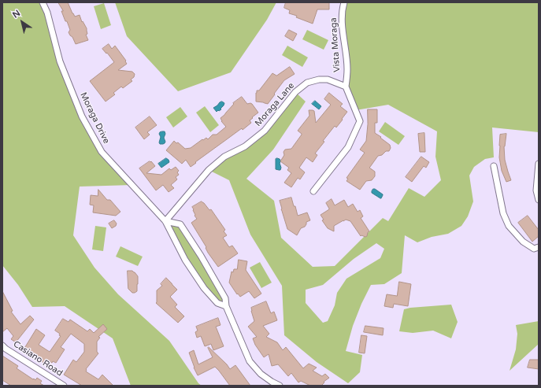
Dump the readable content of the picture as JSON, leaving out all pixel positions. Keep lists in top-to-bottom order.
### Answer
{
  "streets": {
    "street": [
      "Vista Moraga",
      "Moraga Lane",
      "Moraga Drive",
      "Casiano Road"
    ]
  },
  "crossings": [
    ["Vista Moraga", "Moraga Lane"],
    ["Moraga Lane", "Moraga Drive"]
  ],
  "north": "top left"
}
